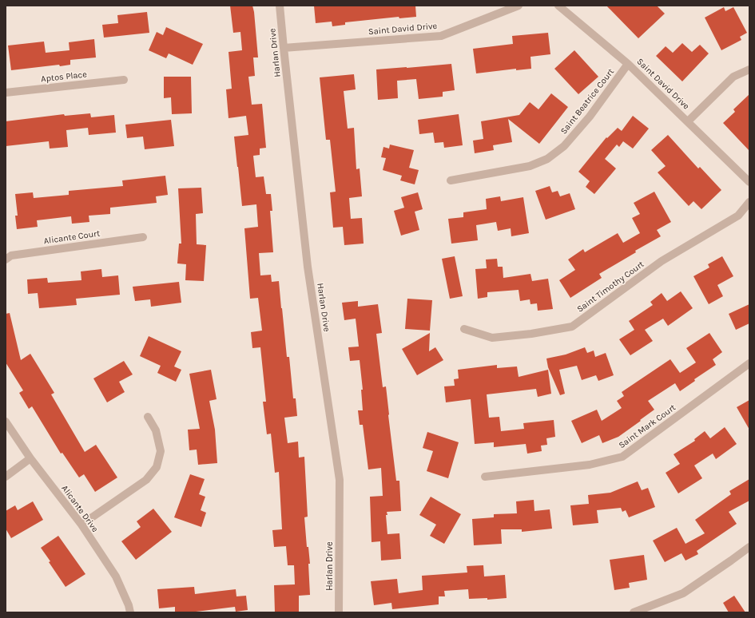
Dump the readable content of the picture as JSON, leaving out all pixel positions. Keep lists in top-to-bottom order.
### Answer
{
  "streets": {
    "street": [
      "Saint David Drive",
      "Harlan Drive",
      "Aptos Place",
      "Saint Beatrice Court",
      "Alicante Court",
      "Saint Timothy Court",
      "Saint Mark Court",
      "Alicante Drive"
    ]
  },
  "crossings": [
    ["Saint David Drive", "Harlan Drive"],
    ["Saint David Drive", "Saint Beatrice Court"]
  ]
}
